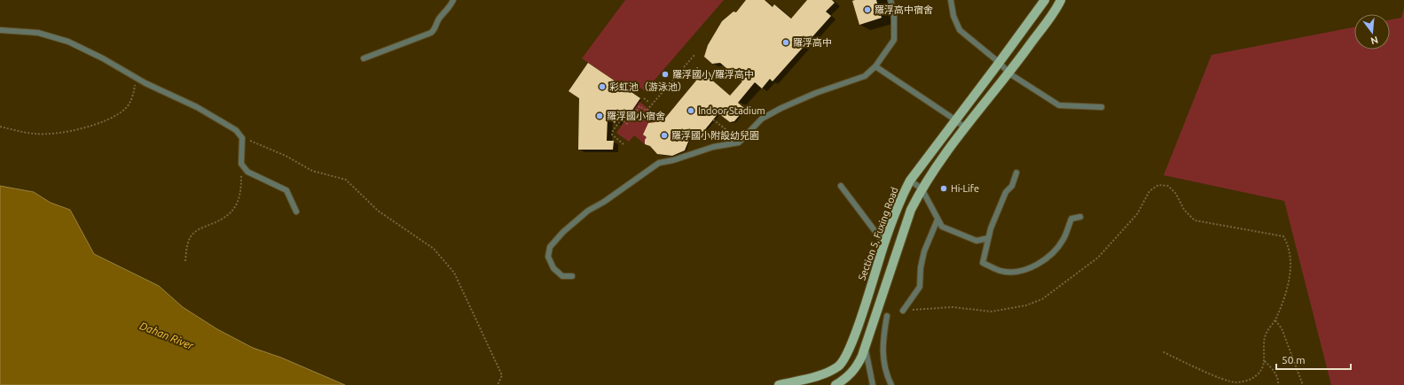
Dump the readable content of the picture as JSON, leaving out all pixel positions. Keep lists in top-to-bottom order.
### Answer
{
  "streets": {
    "main road": ["Section 5, Fuxing Road"]
  },
  "water": ["Dahan River"],
  "places": [
    "羅浮高中宿舍",
    "羅浮高中",
    "羅浮國小/羅浮高中",
    "彩虹池（游泳池）",
    "Indoor Stadium",
    "羅浮國小宿舍",
    "羅浮國小附設幼兒園",
    "Hi-Life"
  ],
  "scale_bar": "50 m",
  "north": "bottom"
}
